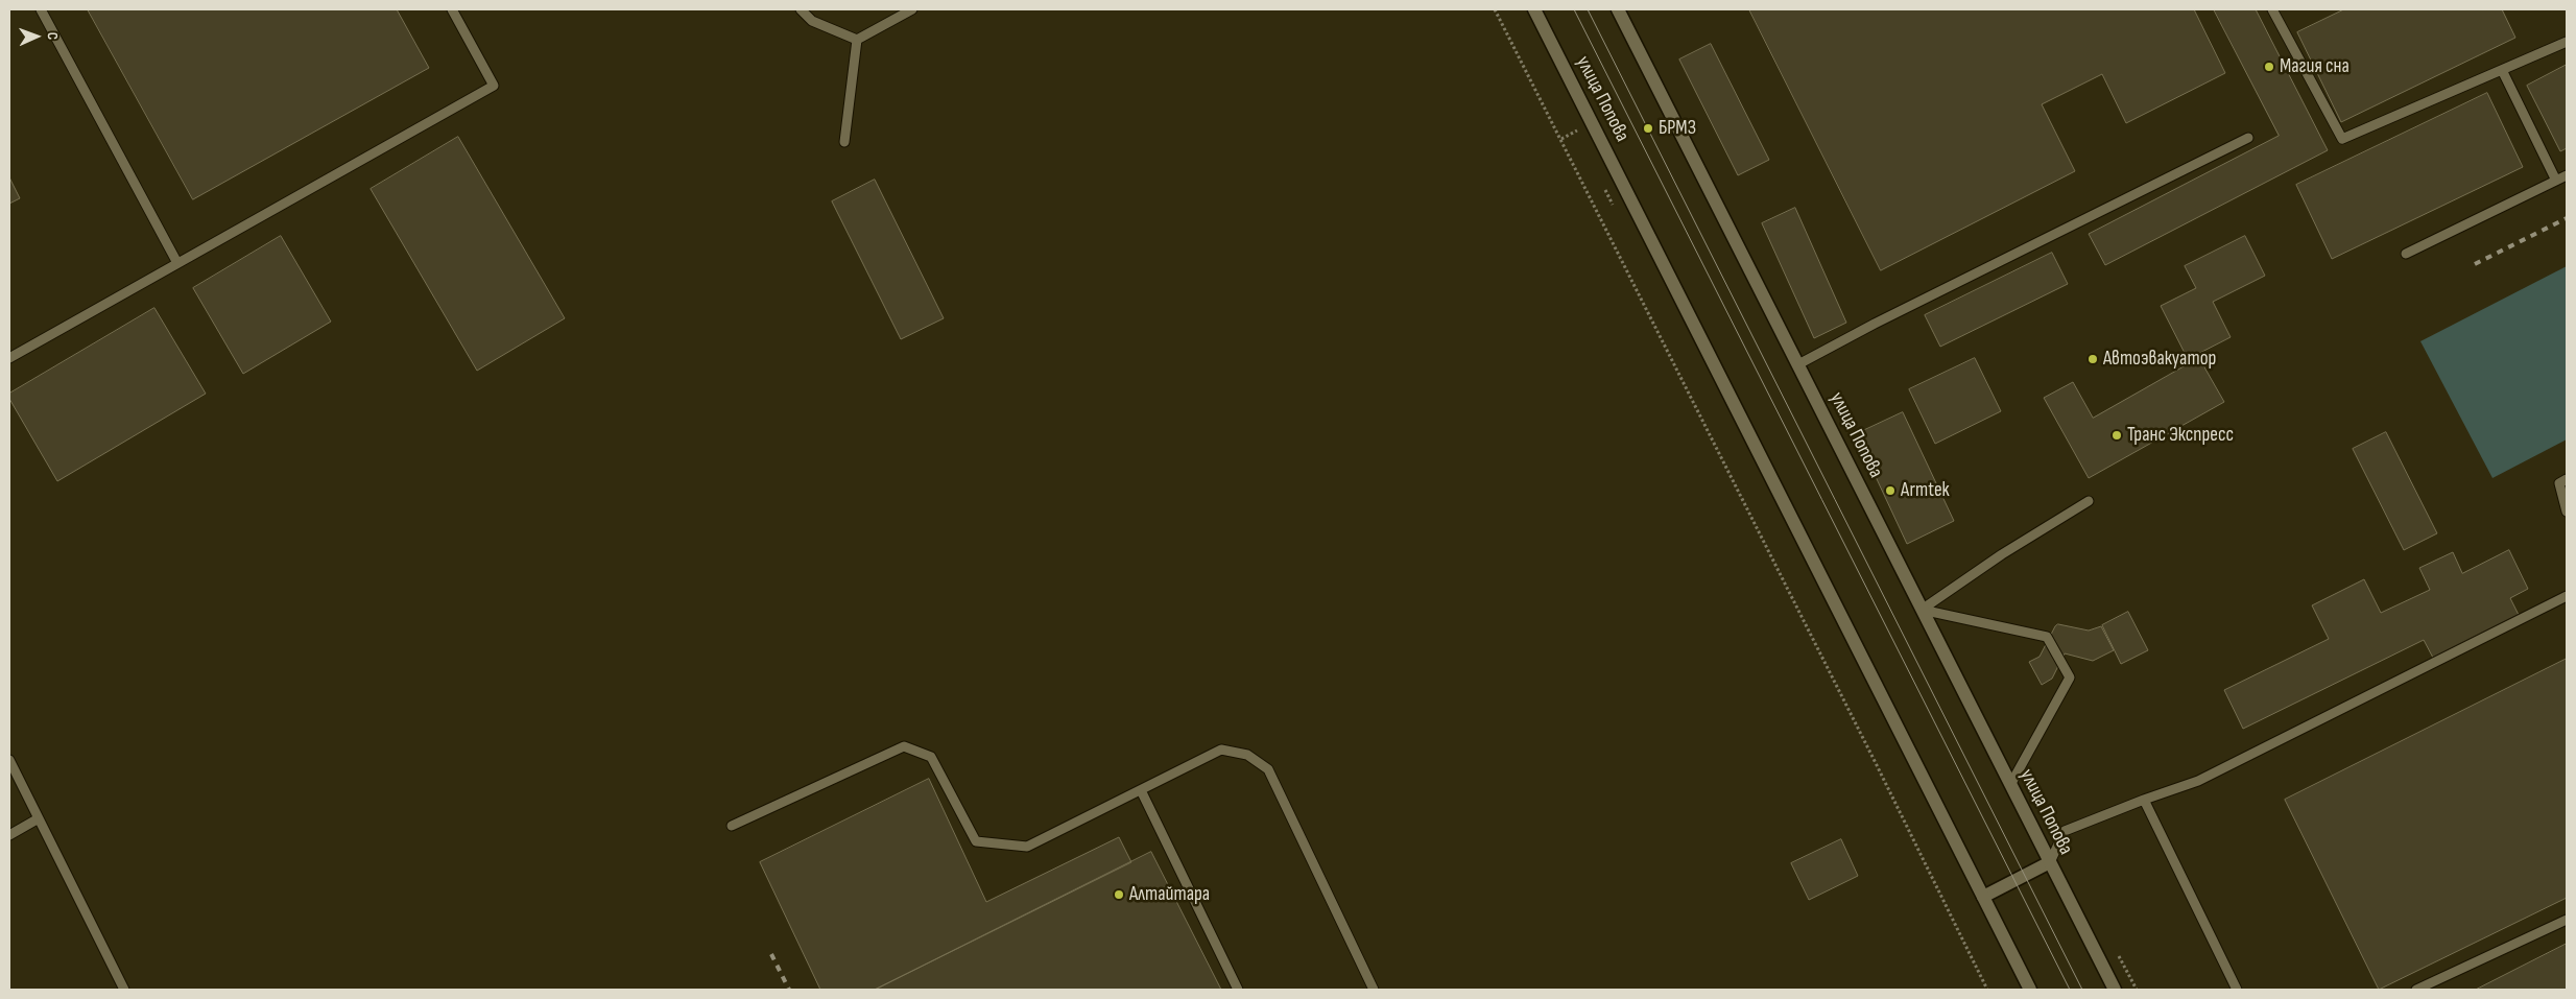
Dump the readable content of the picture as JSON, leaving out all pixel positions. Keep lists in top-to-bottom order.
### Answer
{
  "streets": {
    "main road": ["улица Попова"]
  },
  "places": [
    "Магия сна",
    "БРМЗ",
    "Автоэвакуатор",
    "Транс Экспресс",
    "Armtek",
    "Алтайтара"
  ],
  "north": "right"
}
